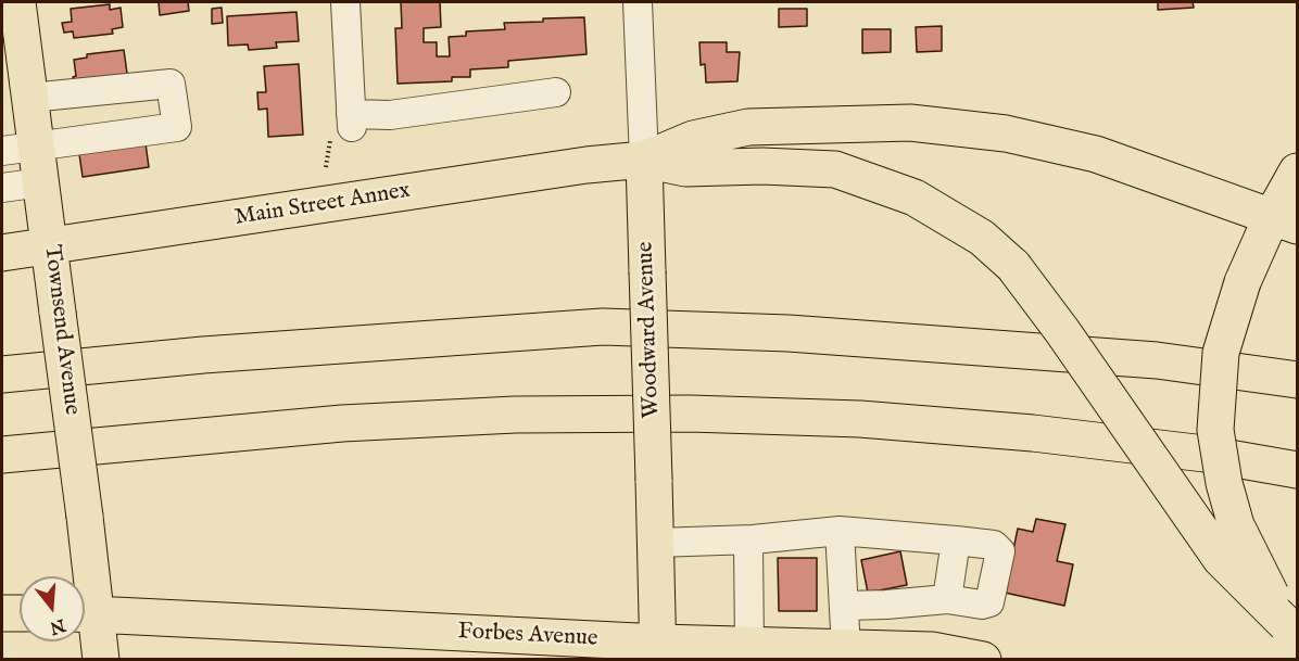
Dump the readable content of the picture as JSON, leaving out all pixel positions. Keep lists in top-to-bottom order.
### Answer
{
  "streets": {
    "main road": [
      "Main Street Annex",
      "Townsend Avenue",
      "Woodward Avenue",
      "Forbes Avenue"
    ]
  },
  "crossings": [
    ["Main Street Annex", "Townsend Avenue"],
    ["Main Street Annex", "Woodward Avenue"],
    ["Woodward Avenue", "Forbes Avenue"]
  ],
  "north": "bottom"
}
